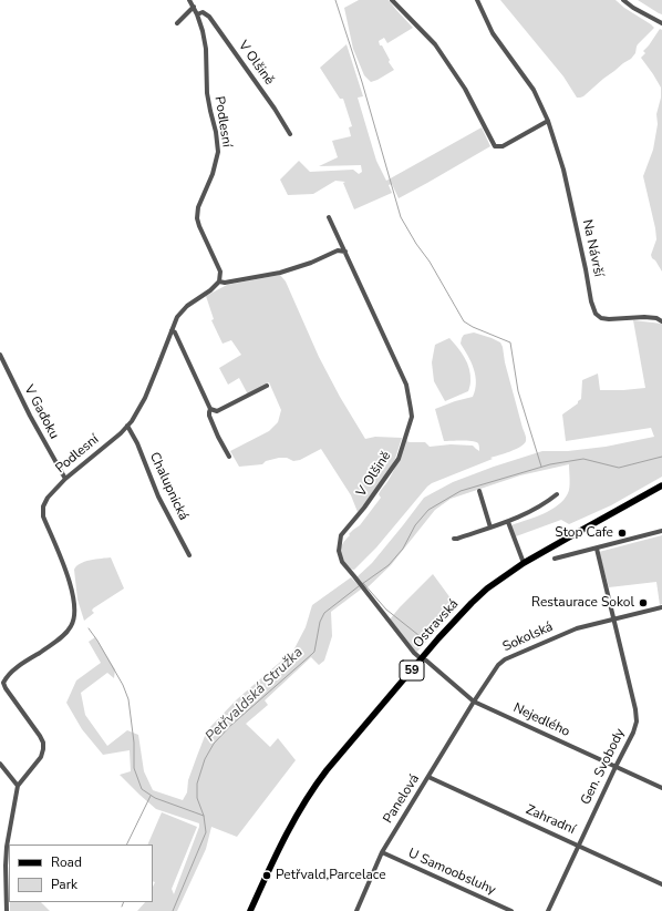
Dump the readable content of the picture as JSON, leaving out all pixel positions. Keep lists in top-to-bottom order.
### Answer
{
  "streets": {
    "main road": ["Ostravská", "59"],
    "street": [
      "V Olšině",
      "Podlesní",
      "Na Návrší",
      "V Gaďoku",
      "Chalupnická",
      "Sokolská",
      "Nejedlého",
      "Gen. Svobody",
      "Panelová",
      "Zahradní",
      "U Samoobsluhy"
    ]
  },
  "crossings": [
    ["V Olšině", "Podlesní"],
    ["V Olšině", "Ostravská"],
    ["V Olšině", "Nejedlého"],
    ["Podlesní", "V Gaďoku"],
    ["Podlesní", "Chalupnická"],
    ["Ostravská", "Nejedlého"],
    ["Sokolská", "Nejedlého"],
    ["Sokolská", "Gen. Svobody"],
    ["Sokolská", "Panelová"],
    ["Nejedlého", "Gen. Svobody"],
    ["Nejedlého", "Panelová"],
    ["Gen. Svobody", "Zahradní"],
    ["Panelová", "Zahradní"],
    ["Panelová", "U Samoobsluhy"]
  ],
  "water": ["Petřvaldská Stružka"],
  "places": ["Stop Cafe", "Restaurace Sokol", "Petřvald,Parcelace"],
  "legend": ["Road", "Park"]
}
